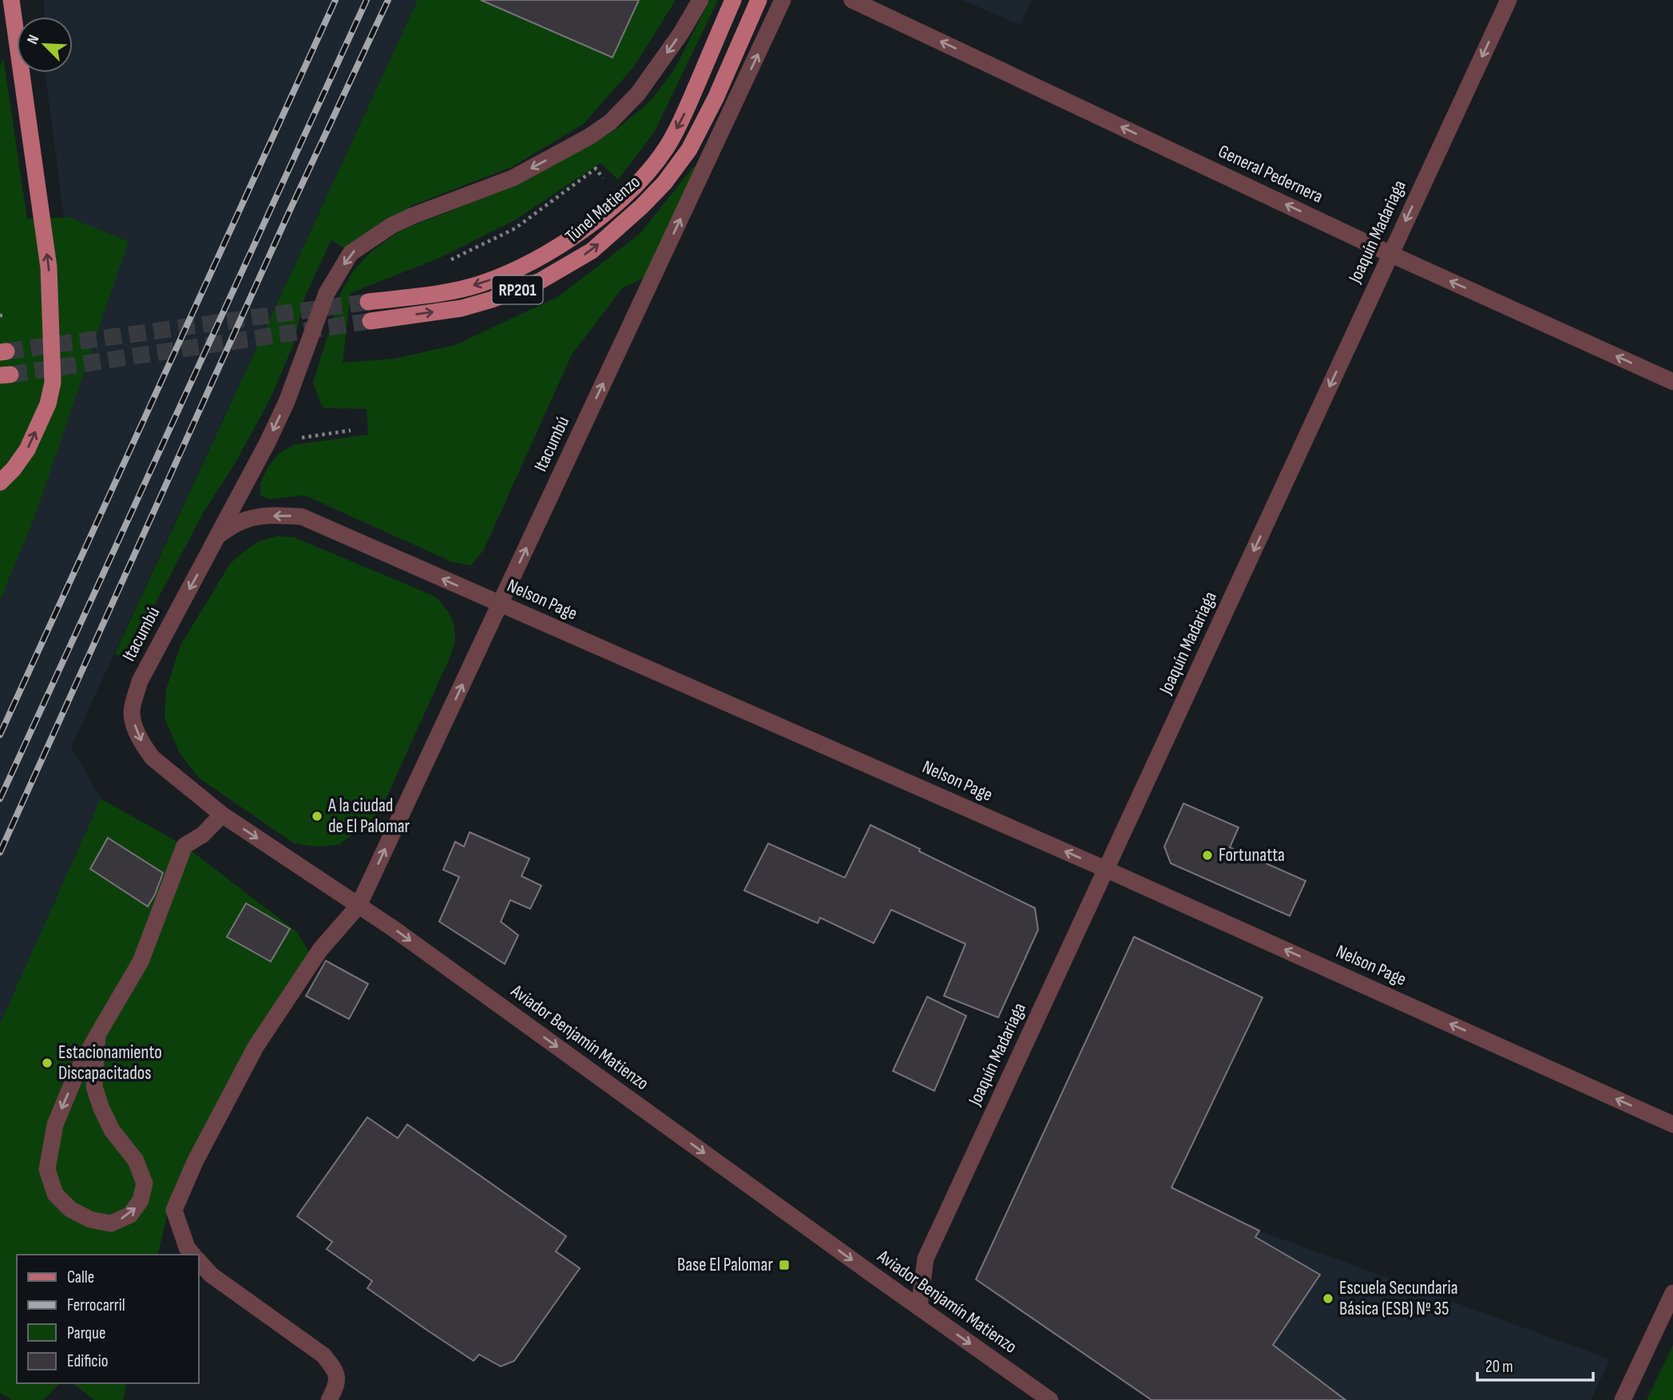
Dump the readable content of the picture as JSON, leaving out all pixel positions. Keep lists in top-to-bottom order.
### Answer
{
  "streets": {
    "main road": ["Túnel Matienzo", "RP201"],
    "street": [
      "General Pedernera",
      "Joaquín Madariaga",
      "Itacumbú",
      "Nelson Page",
      "Aviador Benjamín Matienzo"
    ]
  },
  "crossings": [
    ["General Pedernera", "Joaquín Madariaga"],
    ["Joaquín Madariaga", "Nelson Page"],
    ["Joaquín Madariaga", "Aviador Benjamín Matienzo"],
    ["Itacumbú", "Nelson Page"],
    ["Itacumbú", "Aviador Benjamín Matienzo"]
  ],
  "one_way": [
    "General Pedernera",
    "Joaquín Madariaga",
    "Nelson Page",
    "Aviador Benjamín Matienzo"
  ],
  "places": {
    "other": [
      "A la ciudad de El Palomar",
      "Fortunatta",
      "Estacionamiento Discapacitados",
      "Escuela Secundaria Básica (ESB) Nº 35"
    ],
    "transit": ["Base El Palomar"]
  },
  "legend": [
    "Calle",
    "Ferrocarril",
    "Parque",
    "Edificio"
  ],
  "scale_bar": "20 m",
  "north": "top left"
}
